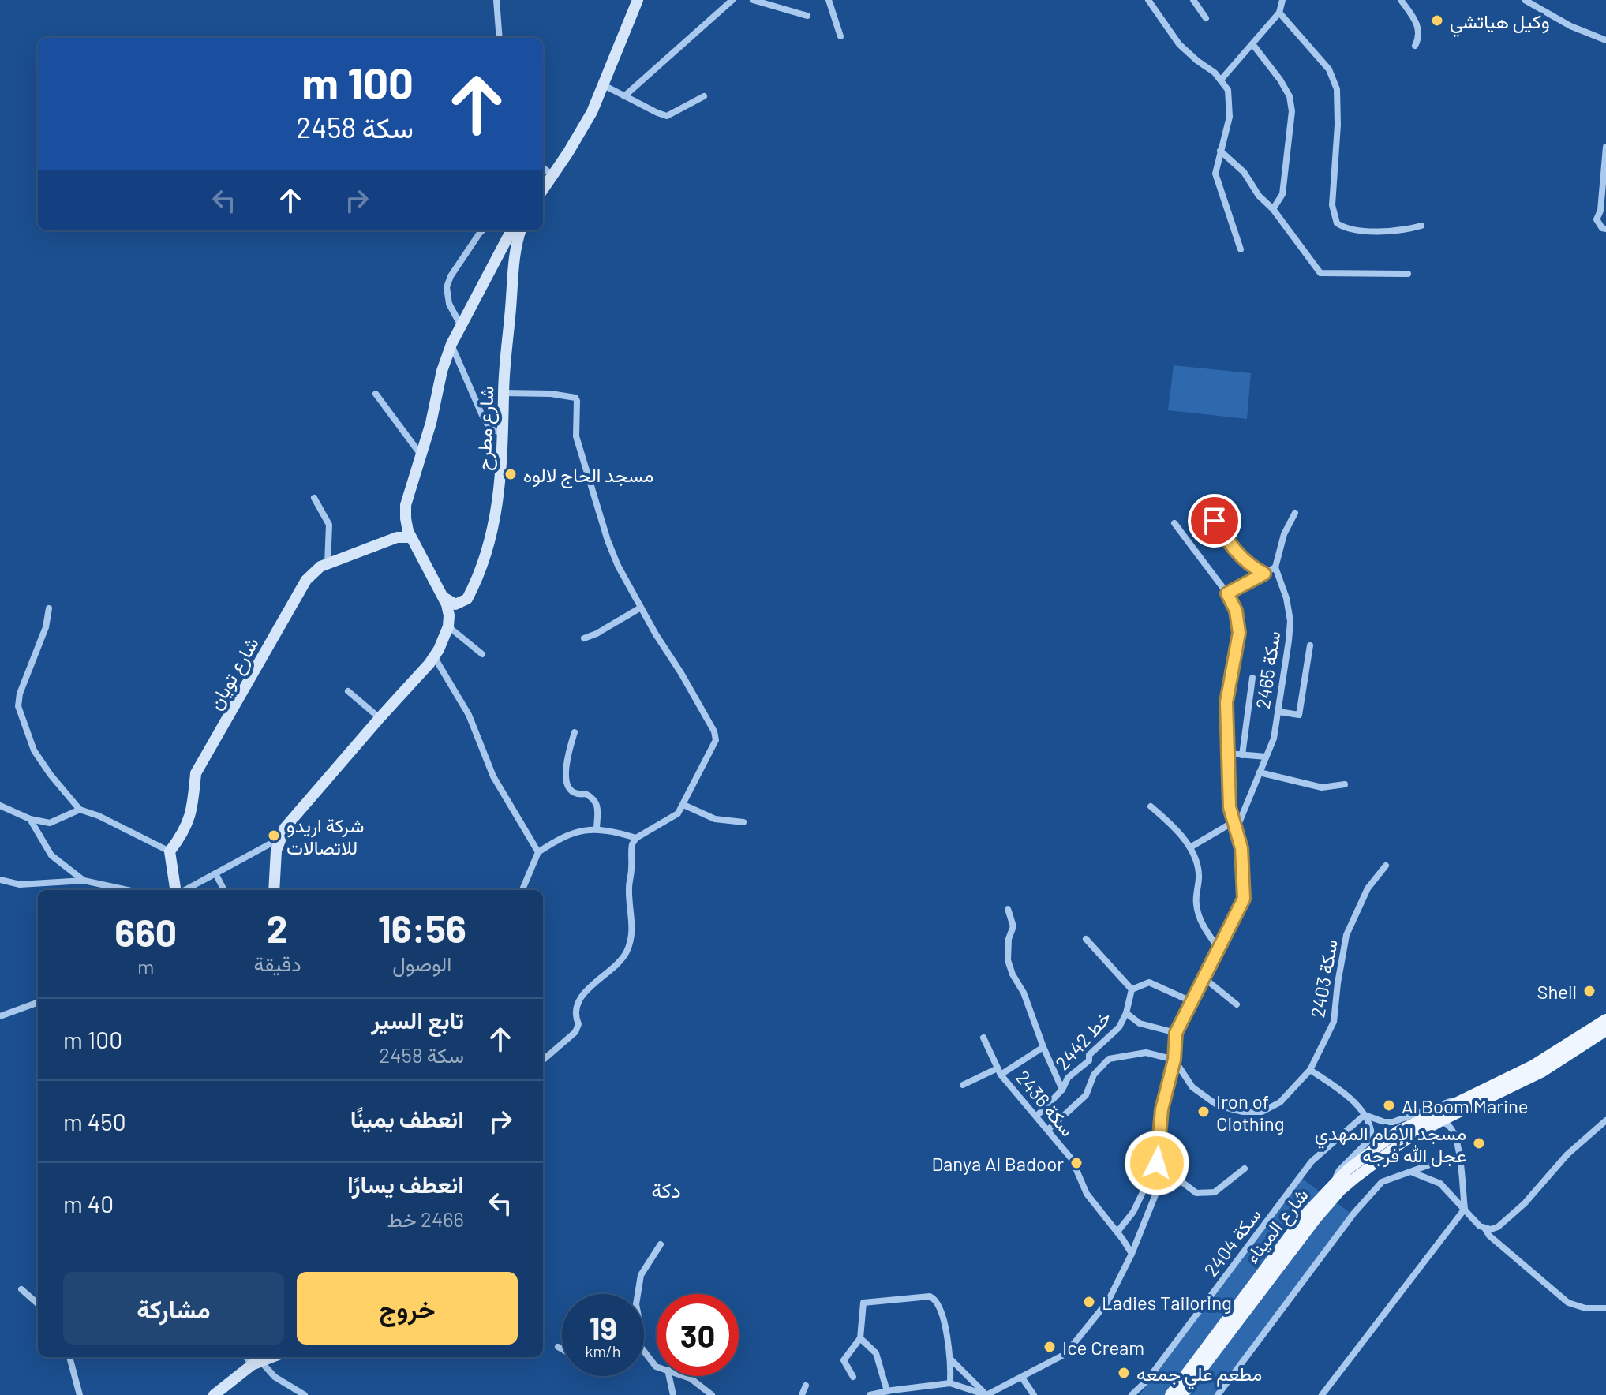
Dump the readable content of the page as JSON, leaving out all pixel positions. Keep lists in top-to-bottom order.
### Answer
{
  "streets": {
    "main road": ["شارع مطرح", "شارع تويان", "شارع الميناء"],
    "street": [
      "سكة 2465",
      "سكة 2403",
      "2442 خط",
      "سكة 2436",
      "سكة 2404"
    ]
  },
  "crossings": [
    ["2442 خط", "سكة 2436"]
  ],
  "districts": ["دكة"],
  "places": [
    "وكيل هياتشي",
    "مسجد الحاج لالوه",
    "شركة اريدو للاتصالات",
    "Shell",
    "Al Boom Marine",
    "Iron of Clothing",
    "مسجد الإمام المهدي عجل الله فرجه",
    "Danya Al Badoor",
    "Ladies Tailoring",
    "Ice Cream",
    "مطعم علي جمعه"
  ],
  "page": {
    "turn": ["100 m", "سكة 2458"],
    "eta": [
      "16:56",
      "الوصول",
      "2",
      "دقيقة",
      "660",
      "m"
    ],
    "list": [
      {
        "name": "تابع السير",
        "note": "سكة 2458",
        "value": "100 m"
      },
      {
        "name": "انعطف يمينًا",
        "value": "450 m"
      },
      {
        "name": "انعطف يسارًا",
        "note": "2466 خط",
        "value": "40 m"
      }
    ],
    "buttons": ["خروج", "مشاركة"],
    "speed": "19 km/h",
    "limit": "30"
  }
}
